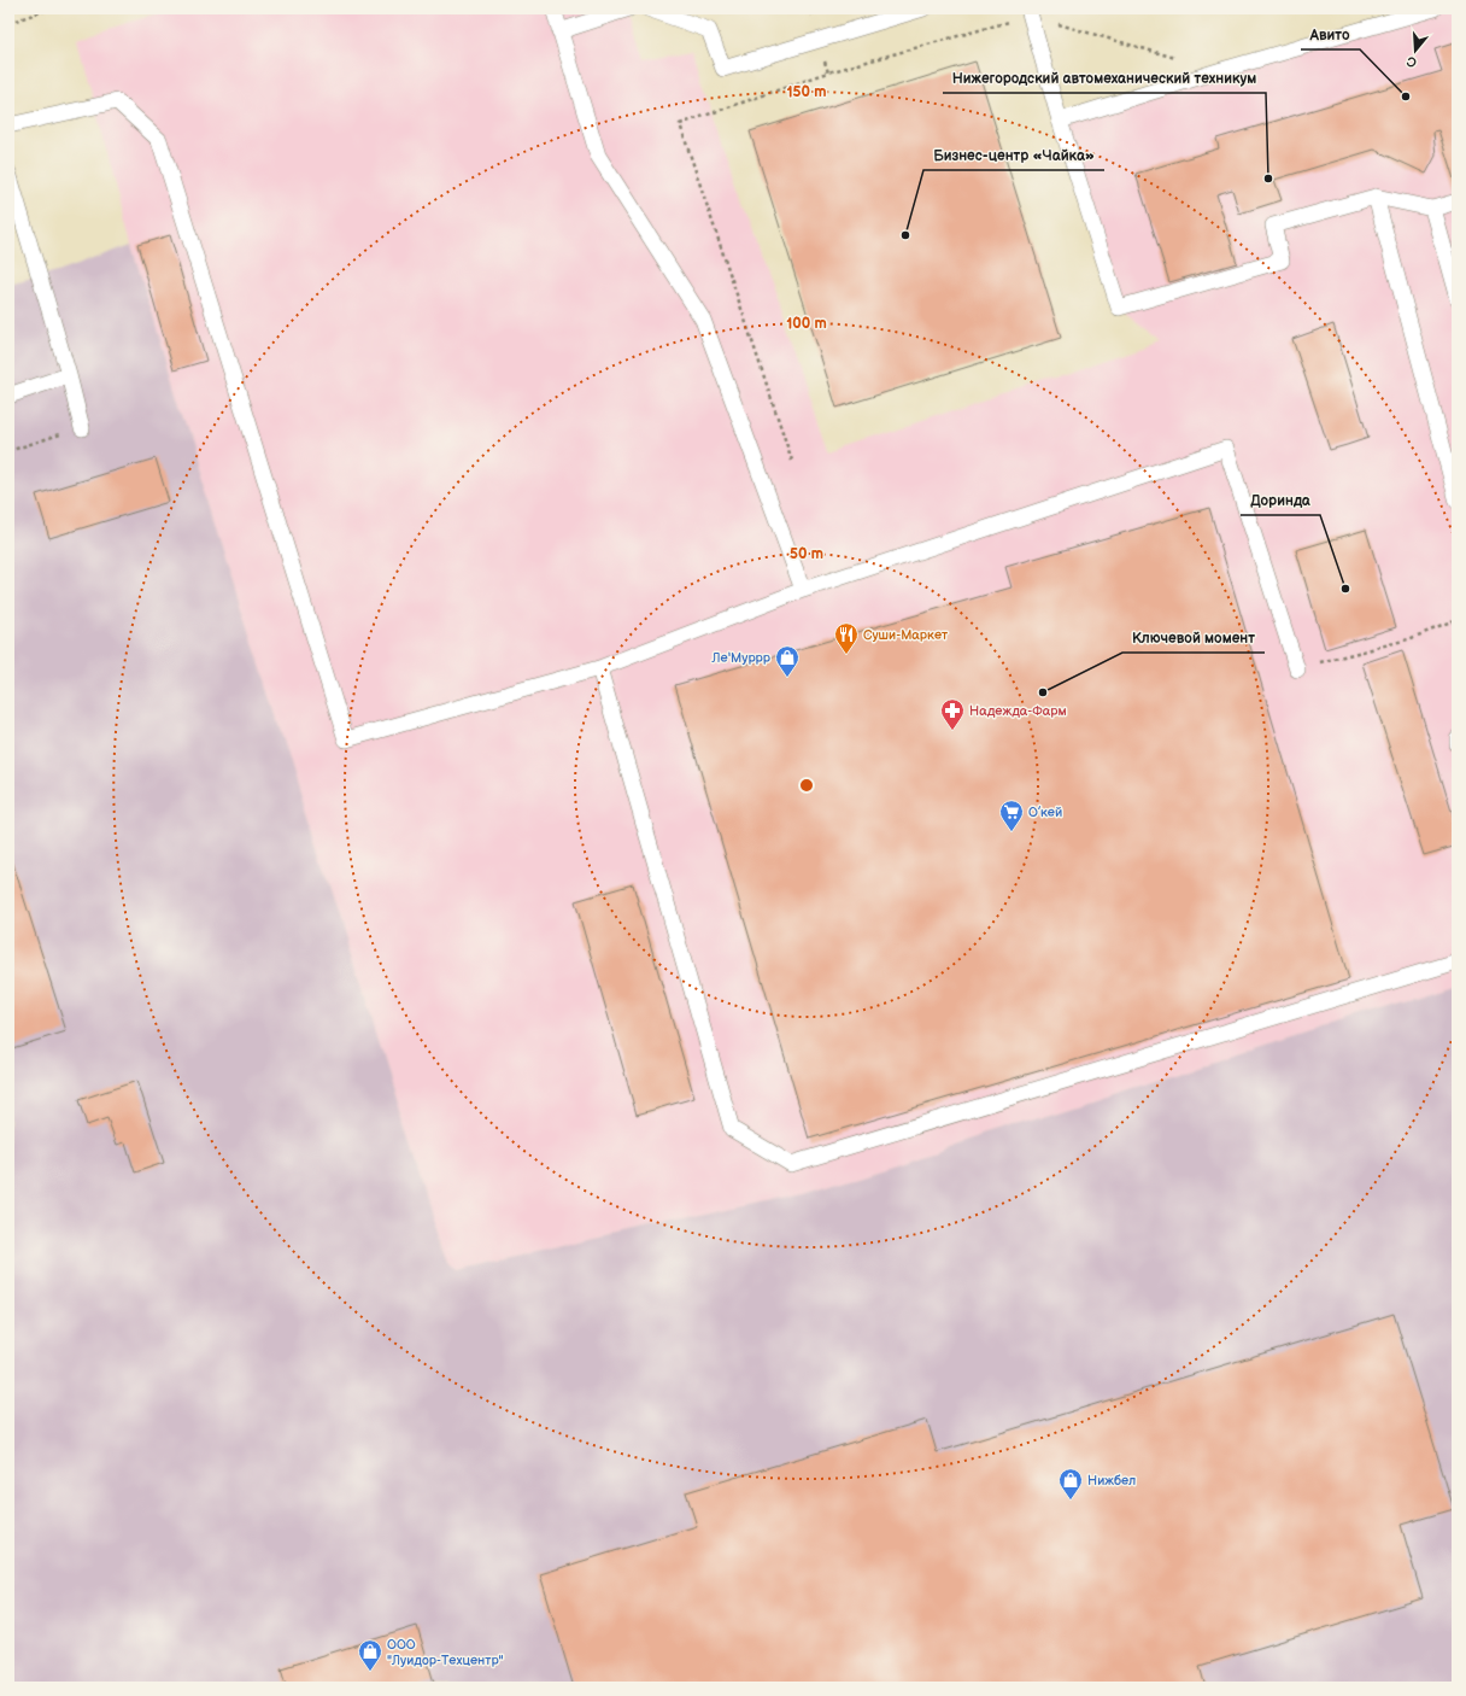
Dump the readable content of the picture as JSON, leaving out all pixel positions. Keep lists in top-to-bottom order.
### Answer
{
  "places": {
    "other": [
      "Авито",
      "Нижегородский автомеханический техникум",
      "Бизнес-центр «Чайка»",
      "Доринда",
      "Ключевой момент"
    ],
    "restaurant": ["Суши-Маркет"],
    "shop": ["Ле'Муррр", "Нижбел", "ООО \"Луидор-Техцентр\""],
    "pharmacy": ["Надежда-Фарм"],
    "supermarket": ["О’кей"]
  },
  "north": "bottom",
  "rings": ["150 m", "100 m", "50 m"]
}
